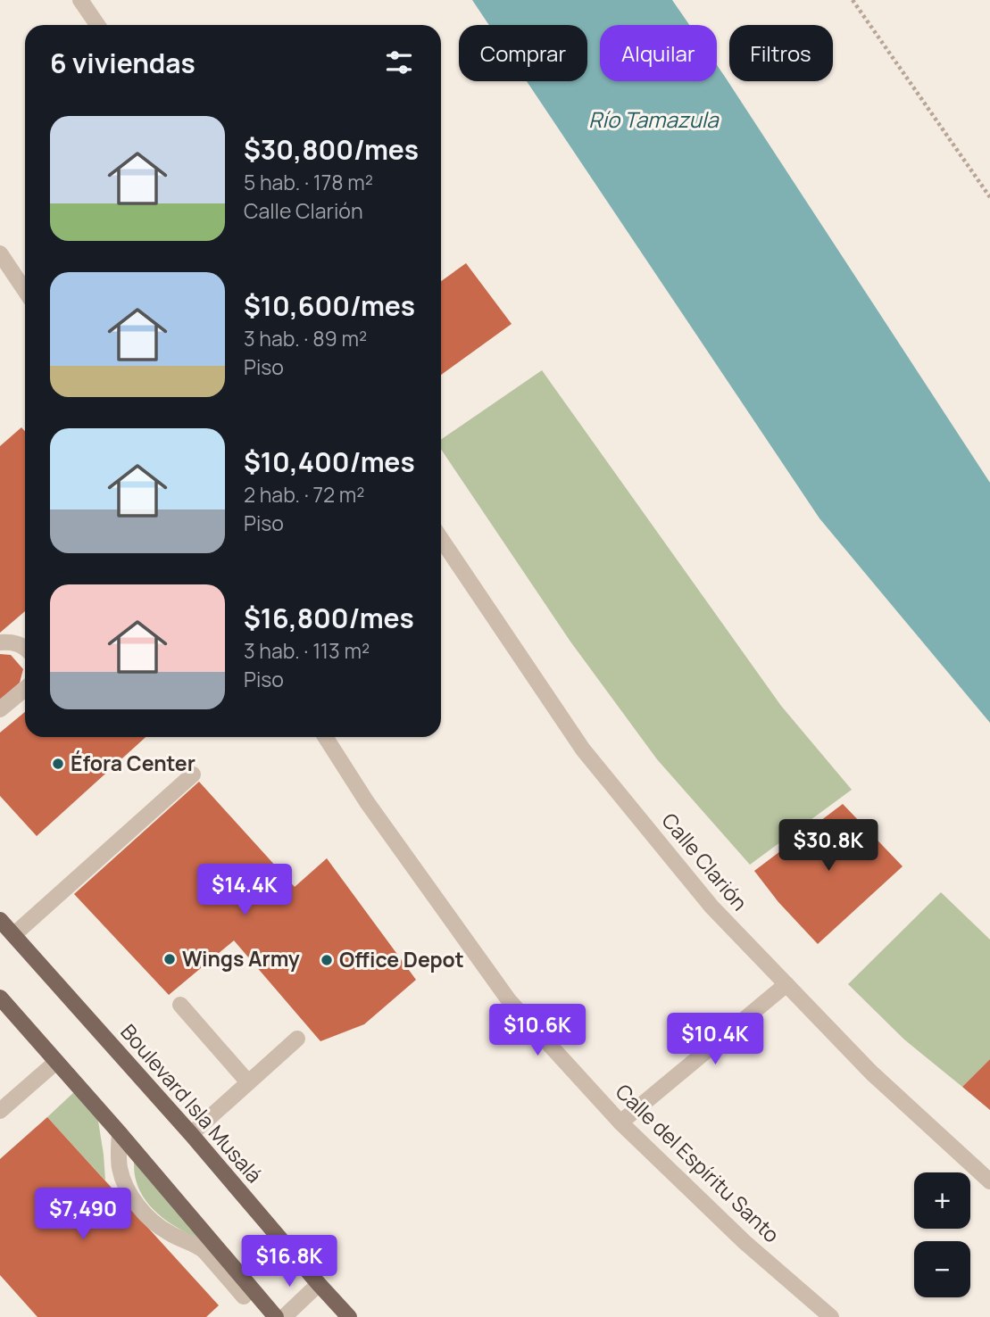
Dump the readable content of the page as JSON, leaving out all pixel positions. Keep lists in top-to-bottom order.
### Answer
{
  "streets": {
    "main road": ["Boulevard Isla Musalá"],
    "street": ["Calle Clarión", "Calle del Espíritu Santo"]
  },
  "water": ["Río Tamazula"],
  "places": ["Éfora Center", "Wings Army", "Office Depot"],
  "page": {
    "chip": ["Comprar", "Alquilar", "Filtros"],
    "heading": "6 viviendas",
    "list": [
      {
        "name": "$30,800/mes",
        "note": "5 hab. · 178 m² · Calle Clarión"
      },
      {
        "name": "$10,600/mes",
        "note": "3 hab. · 89 m² · Piso"
      },
      {
        "name": "$10,400/mes",
        "note": "2 hab. · 72 m² · Piso"
      },
      {
        "name": "$16,800/mes",
        "note": "3 hab. · 113 m² · Piso"
      }
    ],
    "price": [
      "$30.8K",
      "$14.4K",
      "$10.6K",
      "$10.4K",
      "$7,490",
      "$16.8K"
    ],
    "map_buttons": ["+", "−"]
  }
}
